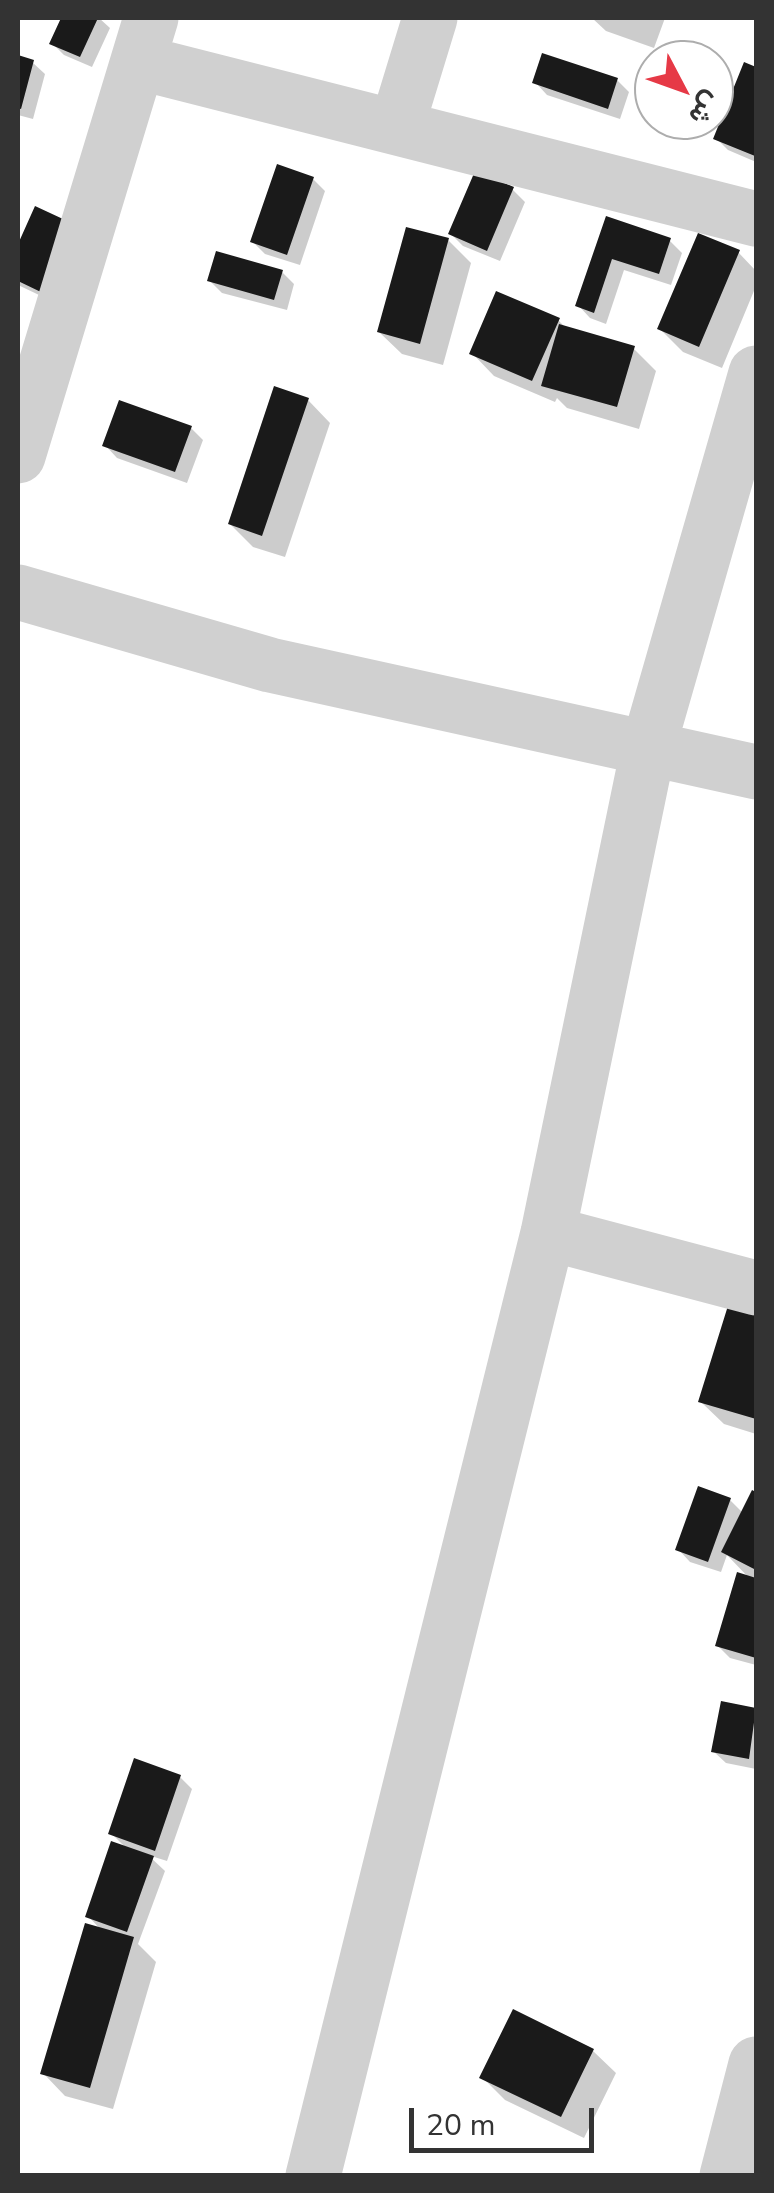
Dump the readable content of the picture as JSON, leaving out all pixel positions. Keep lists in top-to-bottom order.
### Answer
{
  "scale_bar": "20 m",
  "north": "bottom right"
}
